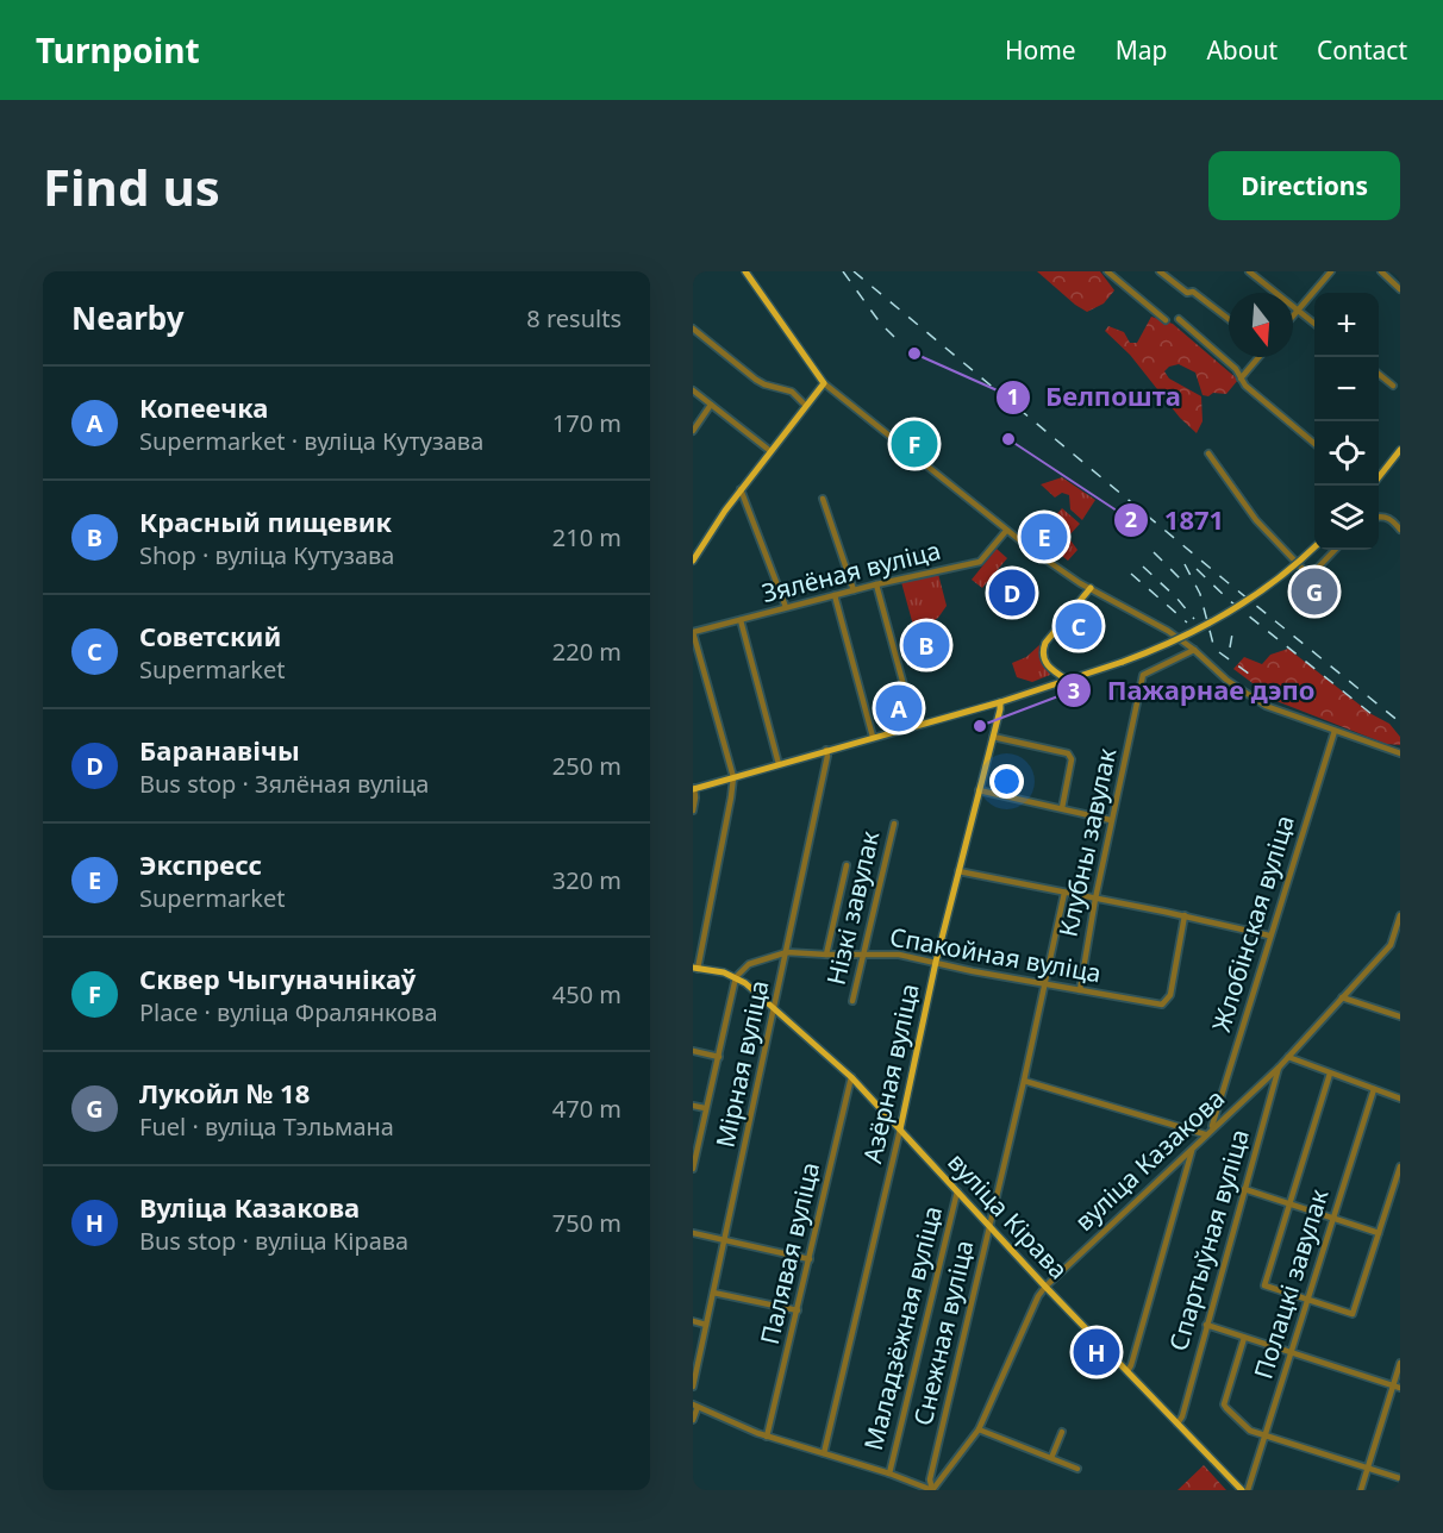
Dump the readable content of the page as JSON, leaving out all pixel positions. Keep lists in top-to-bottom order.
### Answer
{
  "streets": {
    "main road": ["Азёрная вуліца", "вуліца Кірава"],
    "street": [
      "Зялёная вуліца",
      "Клубны завулак",
      "Нізкі завулак",
      "Жлобінская вуліца",
      "Спакойная вуліца",
      "Мірная вуліца",
      "вуліца Казакова",
      "Спартыўная вуліца",
      "Палявая вуліца",
      "Полацкі завулак",
      "Маладзёжная вуліца",
      "Снежная вуліца"
    ]
  },
  "crossings": [
    ["Клубны завулак", "Спакойная вуліца"],
    ["Нізкі завулак", "Спакойная вуліца"],
    ["Жлобінская вуліца", "вуліца Казакова"],
    ["Спакойная вуліца", "Мірная вуліца"],
    ["Спакойная вуліца", "Азёрная вуліца"],
    ["Спакойная вуліца", "вуліца Кірава"],
    ["Спакойная вуліца", "Снежная вуліца"],
    ["Мірная вуліца", "вуліца Кірава"],
    ["Азёрная вуліца", "вуліца Кірава"],
    ["вуліца Казакова", "вуліца Кірава"],
    ["вуліца Казакова", "Спартыўная вуліца"],
    ["вуліца Казакова", "Снежная вуліца"],
    ["вуліца Кірава", "Спартыўная вуліца"],
    ["вуліца Кірава", "Палявая вуліца"],
    ["вуліца Кірава", "Полацкі завулак"],
    ["вуліца Кірава", "Маладзёжная вуліца"],
    ["вуліца Кірава", "Снежная вуліца"]
  ],
  "places": ["Белпошта", "1871", "Пажарнае дэпо"],
  "north": "bottom",
  "page": {
    "header": "Turnpoint",
    "nav": [
      "Home",
      "Map",
      "About",
      "Contact"
    ],
    "buttons": "Directions",
    "title": "Find us",
    "heading": ["Nearby", "8 results"],
    "map_buttons": ["+", "−"],
    "list": [
      {
        "mark": "A",
        "name": "Копеечка",
        "note": "Supermarket · вуліца Кутузава",
        "value": "170 m"
      },
      {
        "mark": "B",
        "name": "Красный пищевик",
        "note": "Shop · вуліца Кутузава",
        "value": "210 m"
      },
      {
        "mark": "C",
        "name": "Советский",
        "note": "Supermarket",
        "value": "220 m"
      },
      {
        "mark": "D",
        "name": "Баранавічы",
        "note": "Bus stop · Зялёная вуліца",
        "value": "250 m"
      },
      {
        "mark": "E",
        "name": "Экспресс",
        "note": "Supermarket",
        "value": "320 m"
      },
      {
        "mark": "F",
        "name": "Сквер Чыгуначнікаў",
        "note": "Place · вуліца Фралянкова",
        "value": "450 m"
      },
      {
        "mark": "G",
        "name": "Лукойл № 18",
        "note": "Fuel · вуліца Тэльмана",
        "value": "470 m"
      },
      {
        "mark": "H",
        "name": "Вуліца Казакова",
        "note": "Bus stop · вуліца Кірава",
        "value": "750 m"
      }
    ],
    "pins": [
      "F",
      "E",
      "G",
      "D",
      "C",
      "B",
      "A",
      "H"
    ]
  }
}
